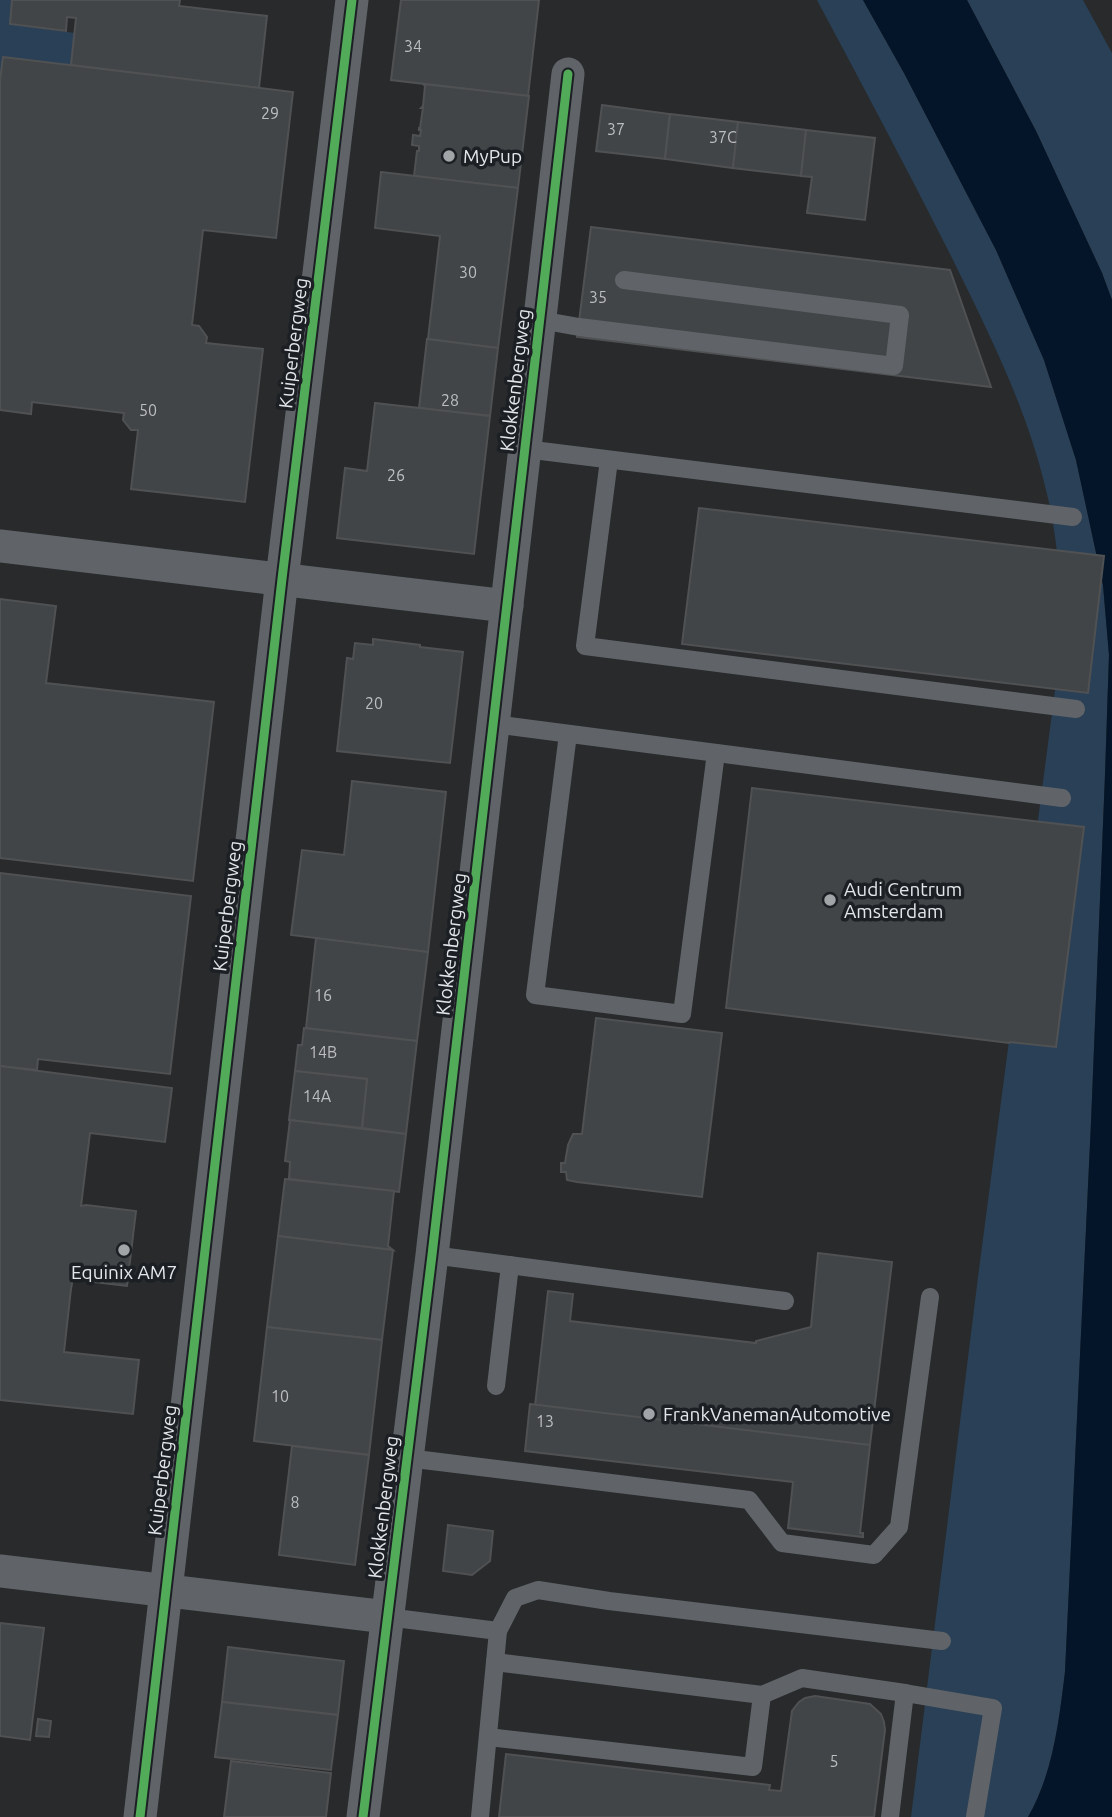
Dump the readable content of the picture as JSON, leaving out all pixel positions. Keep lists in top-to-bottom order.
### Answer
{
  "streets": {
    "street": ["Kuiperbergweg", "Klokkenbergweg"]
  },
  "places": [
    "MyPup",
    "Audi Centrum Amsterdam",
    "Equinix AM7",
    "FrankVanemanAutomotive"
  ],
  "house_numbers": [
    "34",
    "29",
    "37",
    "37C",
    "30",
    "35",
    "28",
    "50",
    "26",
    "20",
    "16",
    "14B",
    "14A",
    "10",
    "13",
    "8",
    "5"
  ]
}
